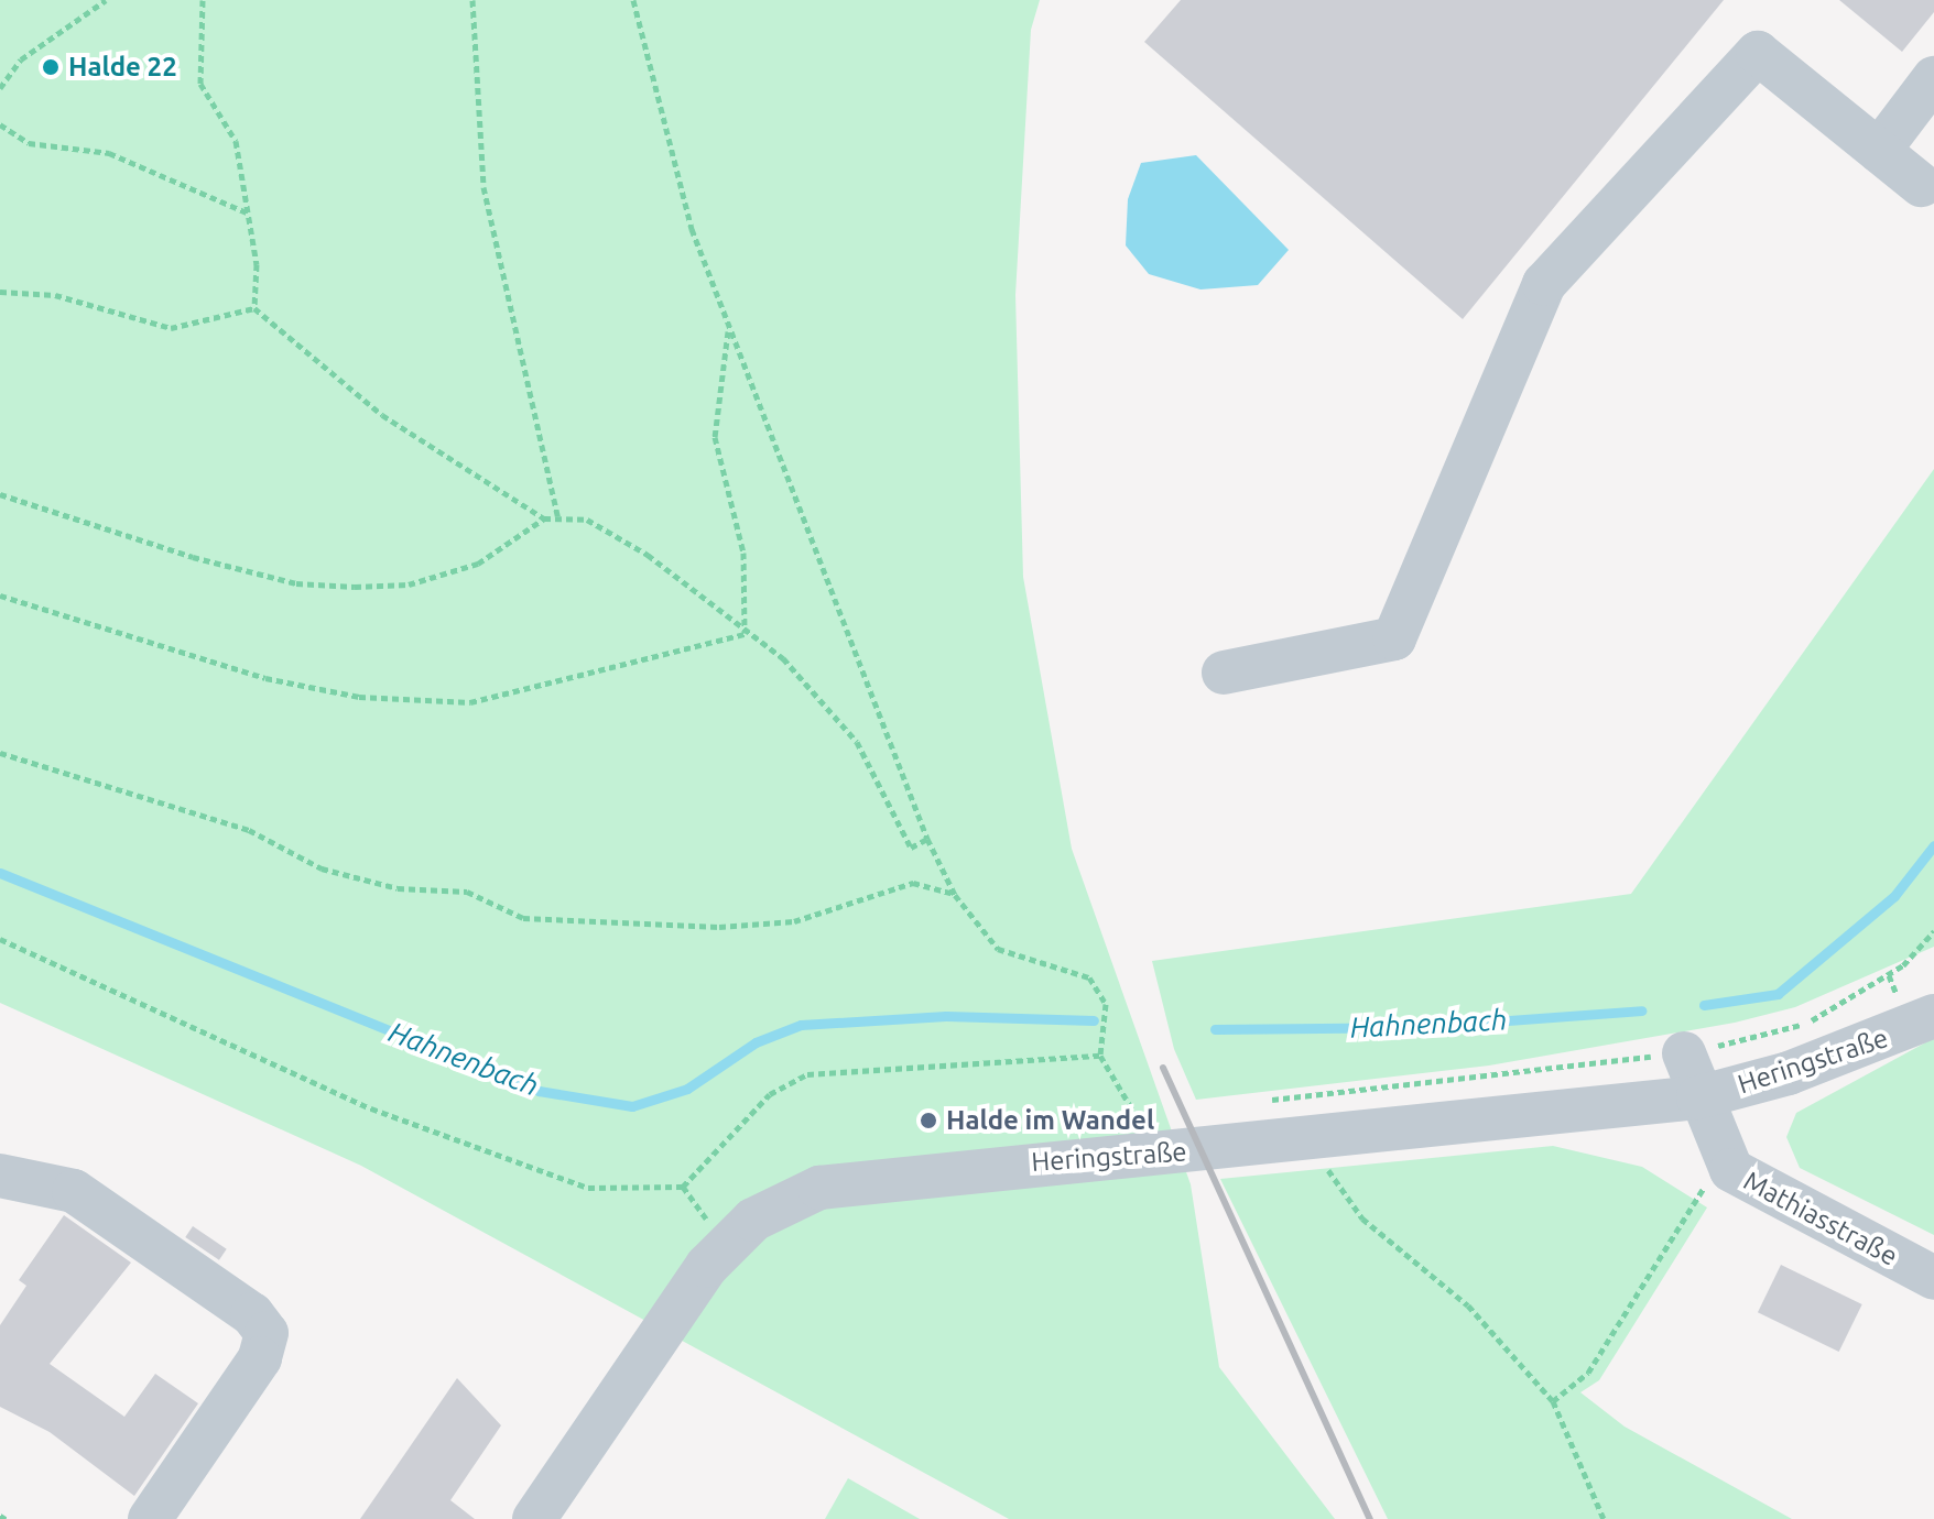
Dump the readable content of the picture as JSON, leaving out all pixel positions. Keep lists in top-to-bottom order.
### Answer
{
  "streets": {
    "street": ["Heringstraße", "Mathiasstraße"]
  },
  "crossings": [
    ["Heringstraße", "Mathiasstraße"]
  ],
  "water": ["Hahnenbach"],
  "places": ["Halde 22", "Halde im Wandel"]
}
